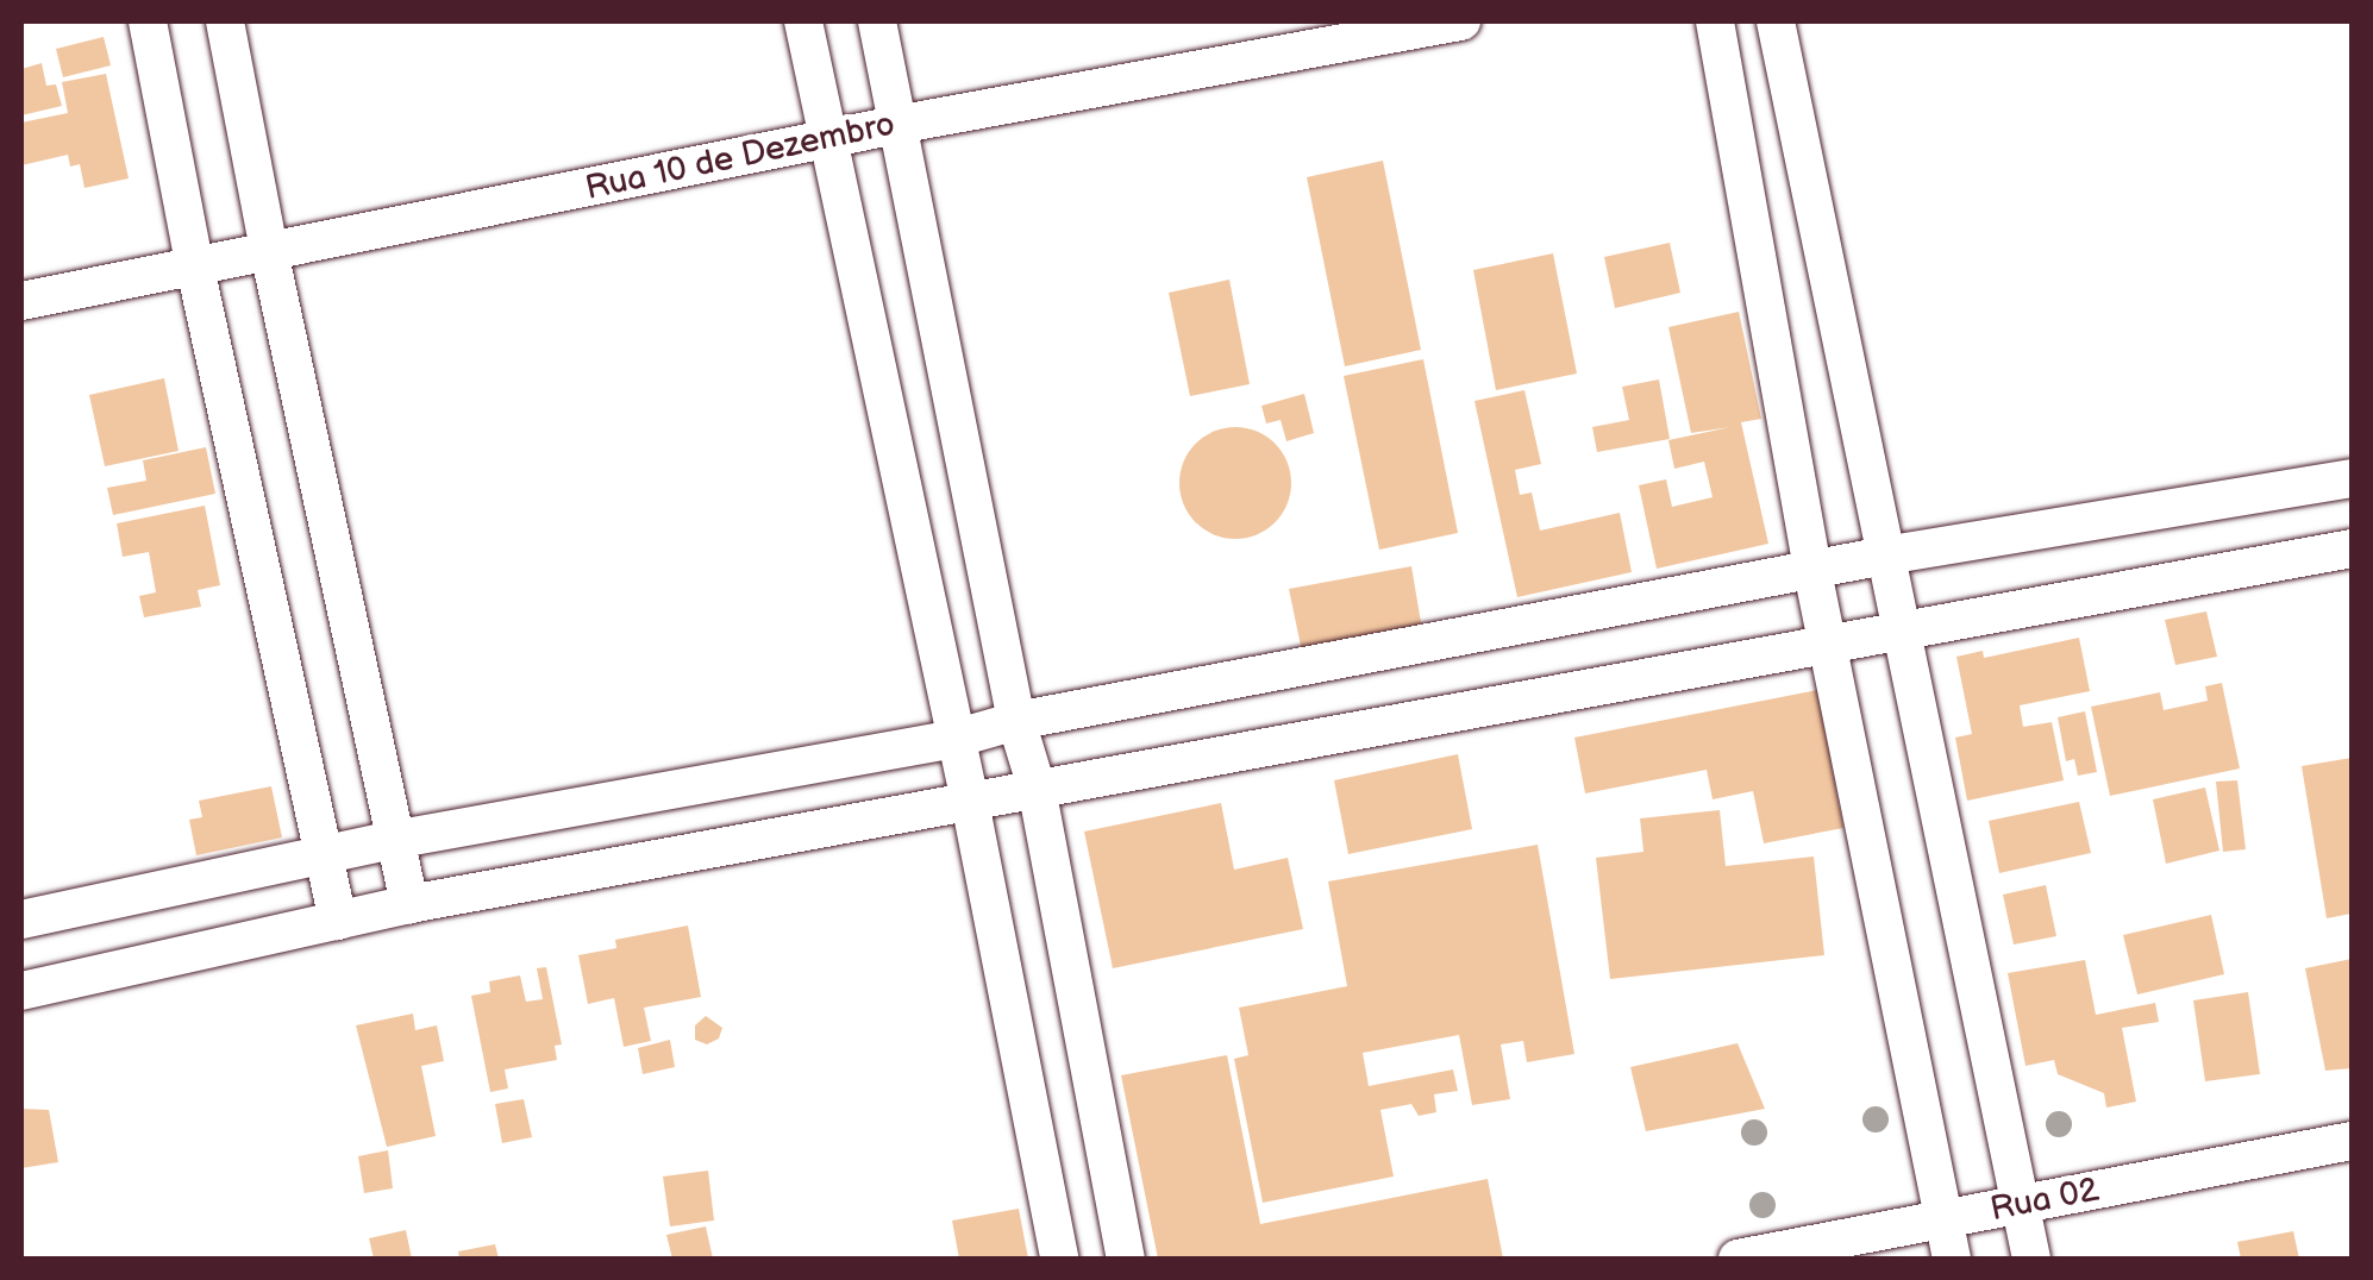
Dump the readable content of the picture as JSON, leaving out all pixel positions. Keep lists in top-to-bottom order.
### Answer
{
  "streets": {
    "street": ["Rua 10 de Dezembro", "Rua 02"]
  }
}
